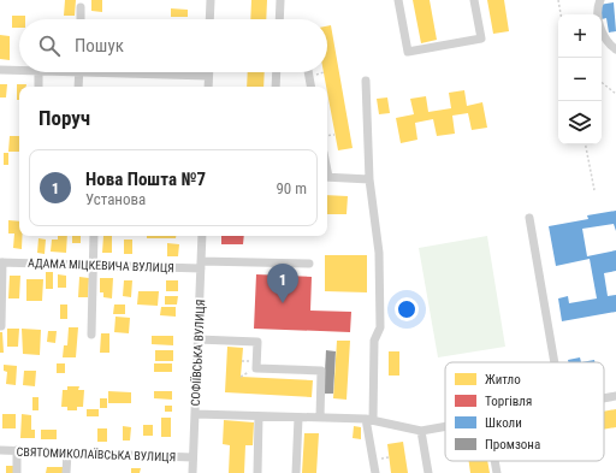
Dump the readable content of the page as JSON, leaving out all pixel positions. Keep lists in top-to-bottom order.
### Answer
{
  "streets": {
    "street": ["АДАМА МІЦКЕВИЧА ВУЛИЦЯ", "СОФІЇВСЬКА ВУЛИЦЯ", "СВЯТОМИКОЛАЇВСЬКА ВУЛИЦЯ"]
  },
  "crossings": [
    ["АДАМА МІЦКЕВИЧА ВУЛИЦЯ", "СОФІЇВСЬКА ВУЛИЦЯ"],
    ["СОФІЇВСЬКА ВУЛИЦЯ", "СВЯТОМИКОЛАЇВСЬКА ВУЛИЦЯ"]
  ],
  "legend": [
    "Житло",
    "Торгівля",
    "Школи",
    "Промзона"
  ],
  "page": {
    "map_buttons": ["+", "−"],
    "search": "Пошук",
    "heading": "Поруч",
    "list": [
      {
        "mark": "1",
        "name": "Нова Пошта №7",
        "note": "Установа",
        "value": "90 m"
      }
    ],
    "pins": "1"
  }
}
